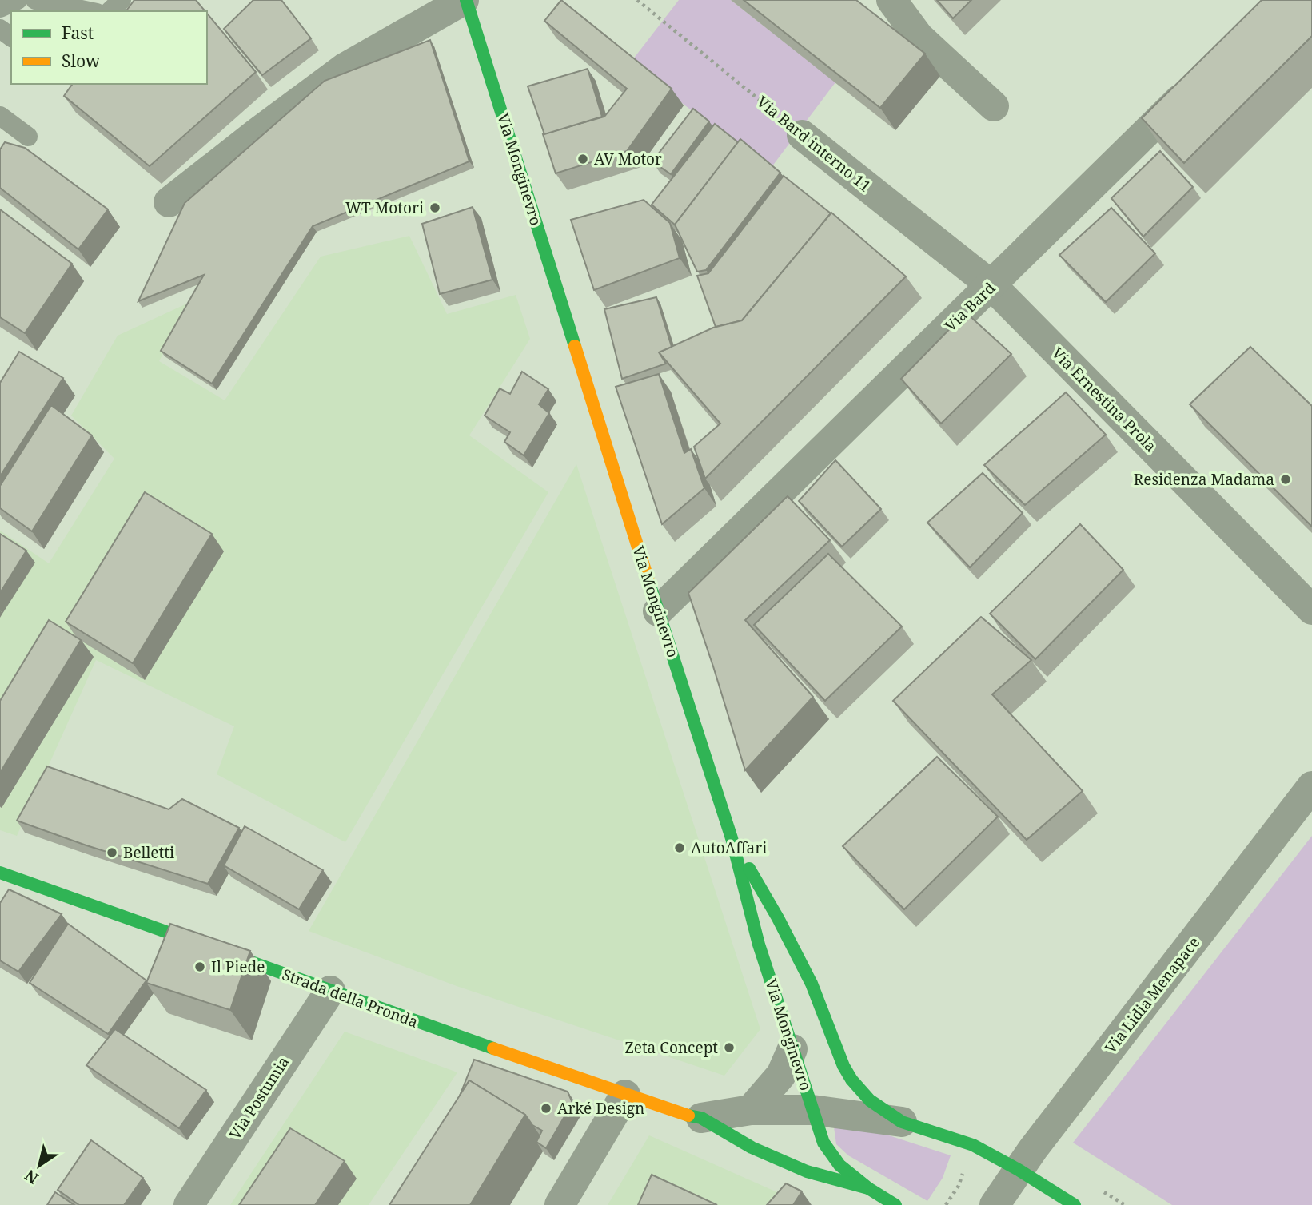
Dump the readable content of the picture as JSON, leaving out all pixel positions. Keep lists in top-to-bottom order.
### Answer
{
  "streets": {
    "street": [
      "Via Bard interno 11",
      "Via Monginevro",
      "Via Bard",
      "Via Ernestina Prola",
      "Via Lidia Menapace",
      "Strada della Pronda",
      "Via Postumia"
    ]
  },
  "crossings": [
    ["Via Bard interno 11", "Via Bard"],
    ["Via Bard interno 11", "Via Ernestina Prola"],
    ["Via Monginevro", "Via Bard"],
    ["Via Monginevro", "Strada della Pronda"],
    ["Via Bard", "Via Ernestina Prola"],
    ["Strada della Pronda", "Via Postumia"]
  ],
  "places": [
    "AV Motor",
    "WT Motori",
    "Residenza Madama",
    "AutoAffari",
    "Belletti",
    "Il Piede",
    "Zeta Concept",
    "Arké Design"
  ],
  "legend": ["Fast", "Slow"],
  "north": "bottom left"
}
